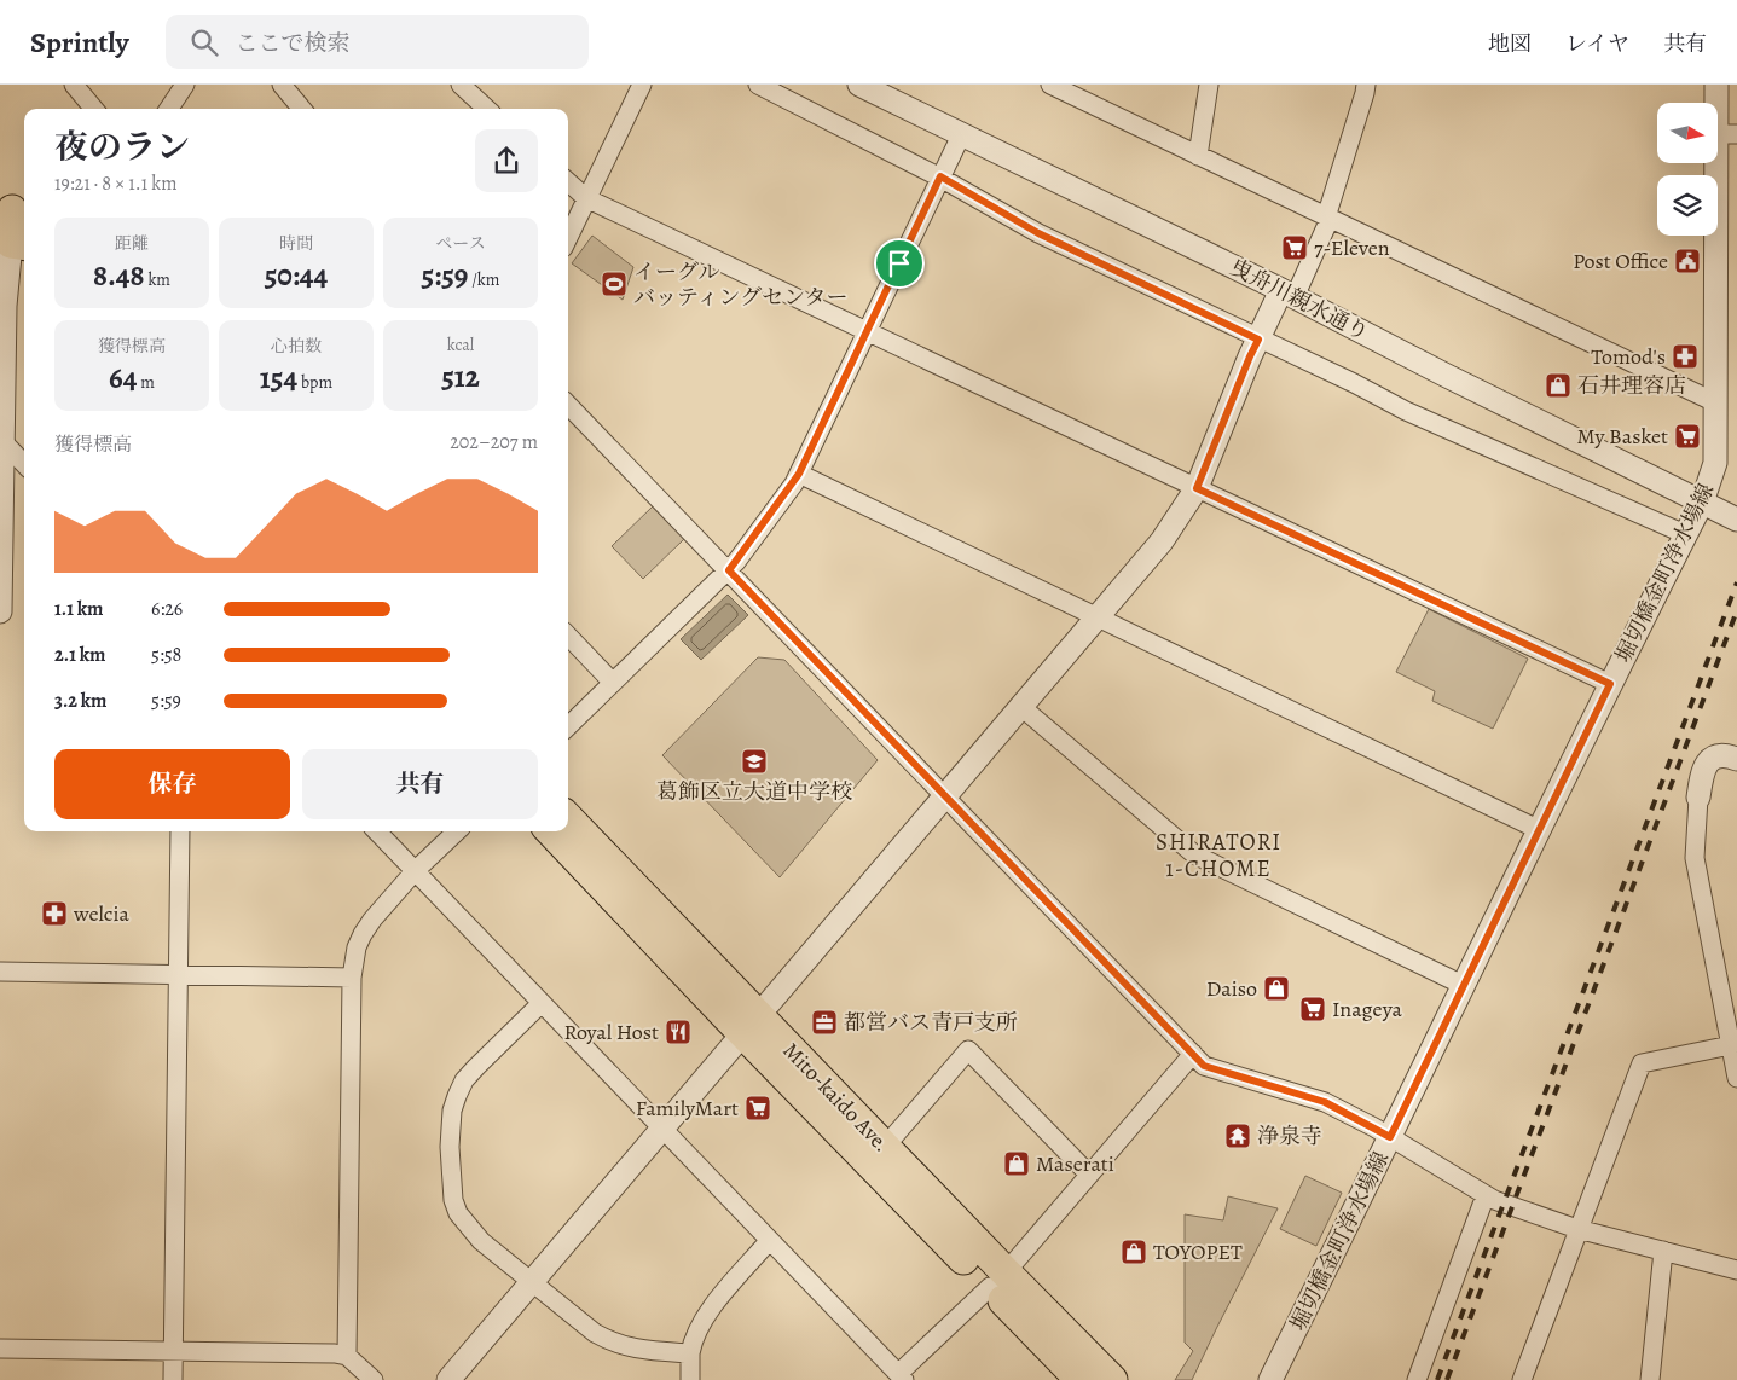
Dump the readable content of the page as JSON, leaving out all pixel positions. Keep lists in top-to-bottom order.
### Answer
{
  "streets": {
    "highway": ["Mito-kaido Ave."],
    "street": ["曳舟川親水通り", "堀切橋金町浄水場線"]
  },
  "crossings": [
    ["曳舟川親水通り", "堀切橋金町浄水場線"]
  ],
  "districts": ["SHIRATORI 1-CHOME"],
  "places": {
    "supermarket": [
      "7-Eleven",
      "My Basket",
      "Inageya",
      "FamilyMart"
    ],
    "public building": ["Post Office"],
    "sports": ["イーグル バッティングセンター"],
    "pharmacy": ["Tomod's", "welcia"],
    "shop": [
      "石井理容店",
      "Daiso",
      "Maserati",
      "TOYOPET"
    ],
    "school or university": ["葛飾区立大道中学校"],
    "office": ["都営バス青戸支所"],
    "restaurant": ["Royal Host"],
    "temple": ["浄泉寺"]
  },
  "north": "right",
  "page": {
    "header": "Sprintly",
    "search": "ここで検索",
    "nav": ["地図", "レイヤ", "共有"],
    "heading": ["夜のラン", "19:21 · 8 × 1.1 km"],
    "stats": [
      ["距離", "8.48 km"],
      ["時間", "50:44"],
      ["ペース", "5:59 /km"],
      ["獲得標高", "64 m"],
      ["心拍数", "154 bpm"],
      ["kcal", "512"]
    ],
    "chart": ["獲得標高", "202–207 m"],
    "list": [
      {
        "name": "1.1 km",
        "note": "6:26"
      },
      {
        "name": "2.1 km",
        "note": "5:58"
      },
      {
        "name": "3.2 km",
        "note": "5:59"
      }
    ],
    "buttons": ["保存", "共有"]
  }
}
